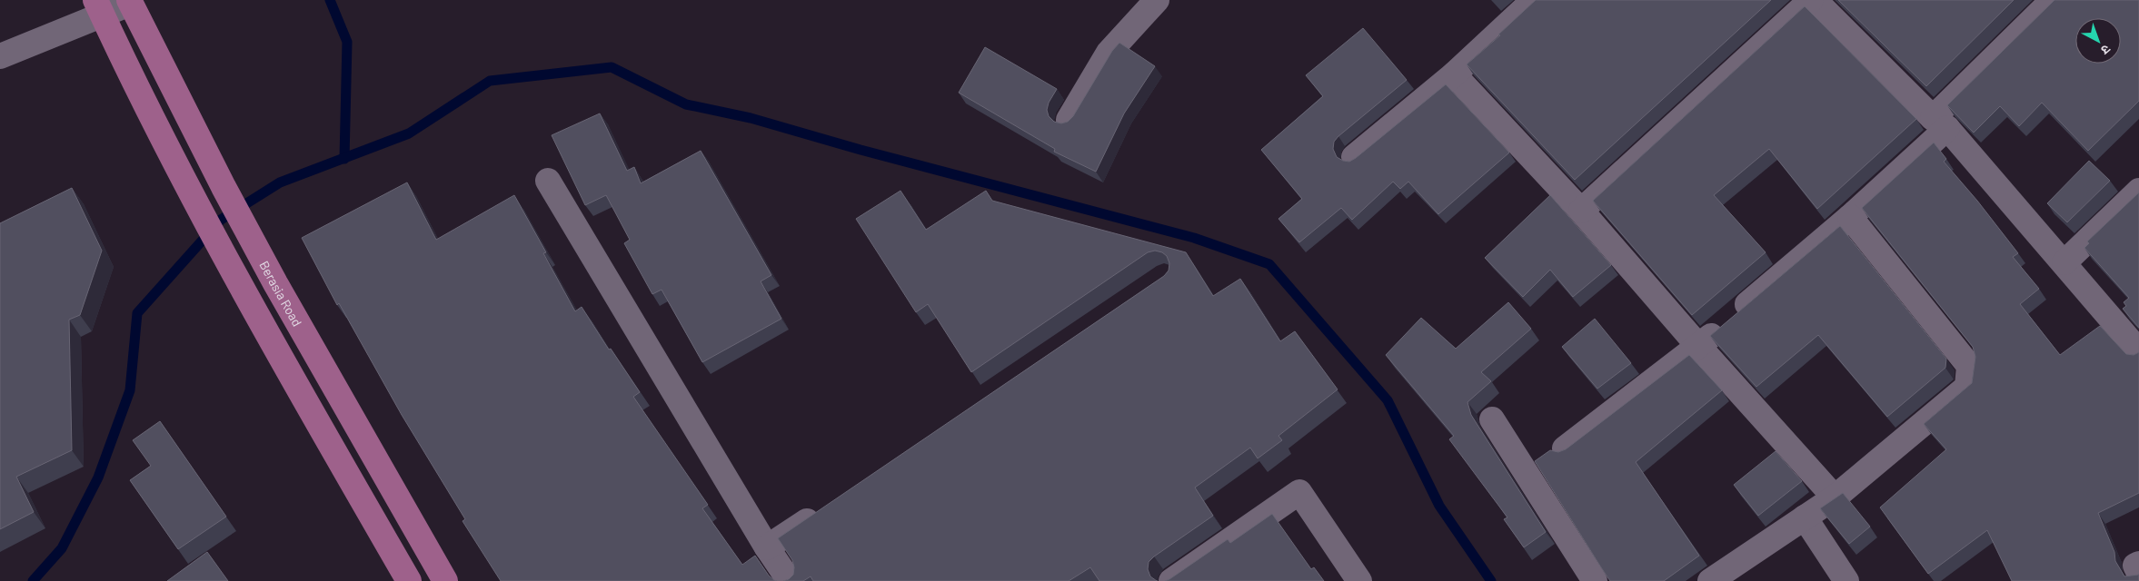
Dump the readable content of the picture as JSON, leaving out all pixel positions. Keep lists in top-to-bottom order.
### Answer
{
  "streets": {
    "main road": ["Berasia Road"]
  },
  "north": "bottom right"
}
